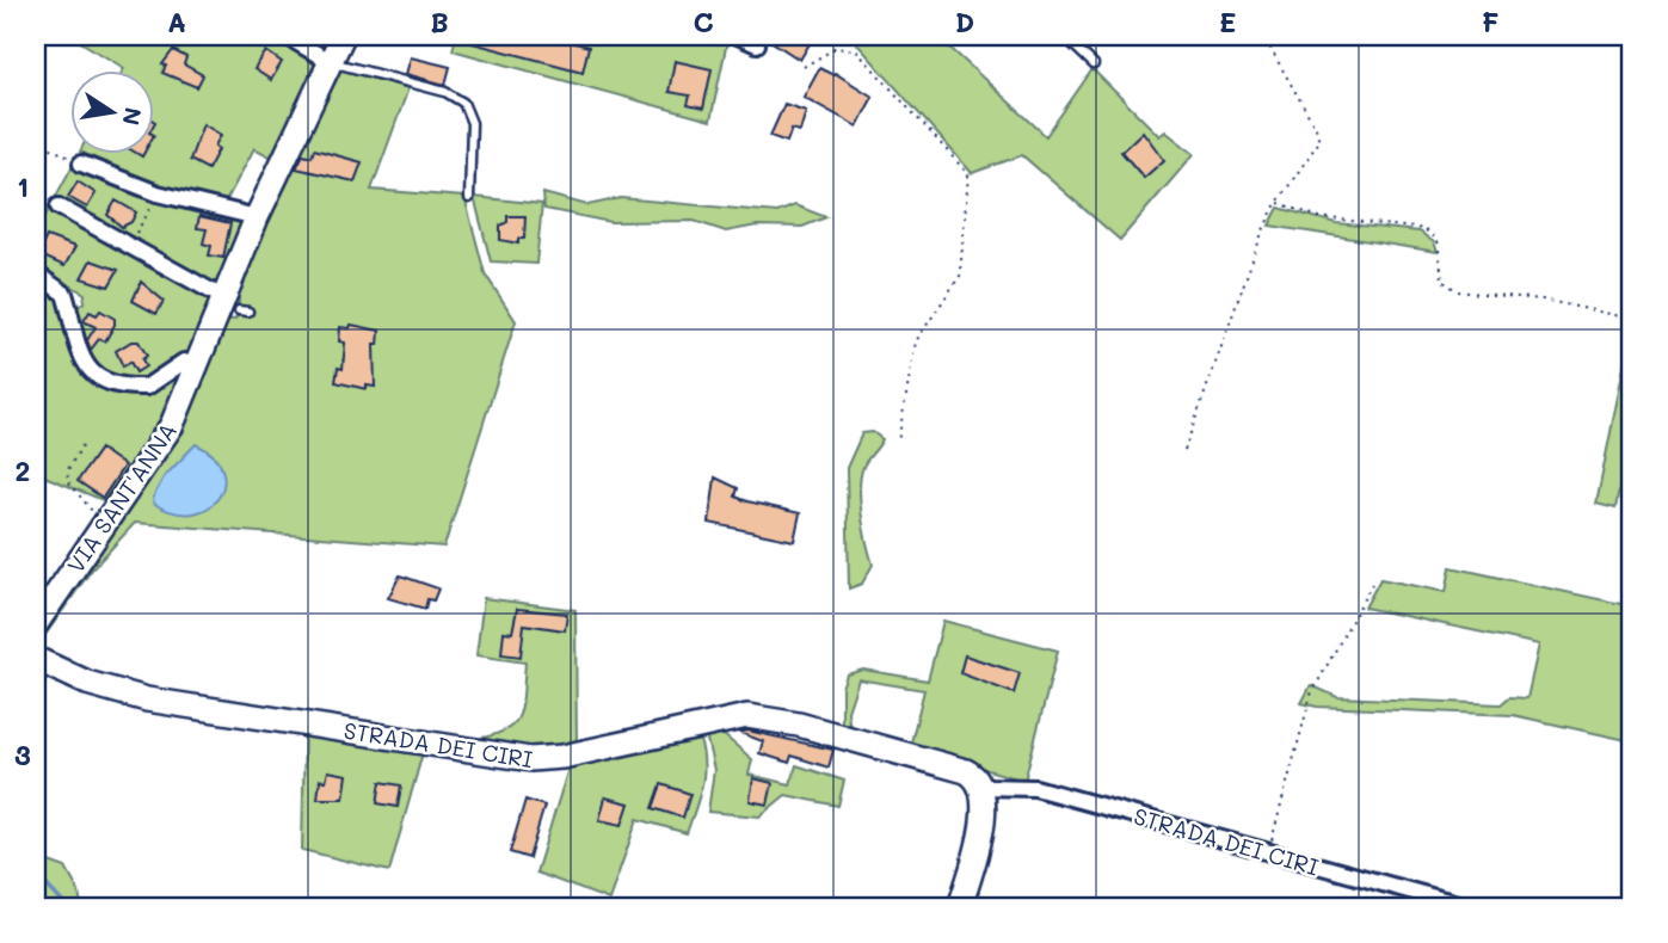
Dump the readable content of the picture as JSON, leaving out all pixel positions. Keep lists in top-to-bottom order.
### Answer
{
  "streets": {
    "street": ["VIA SANT'ANNA", "STRADA DEI CIRI"]
  },
  "north": "right",
  "grid": {
    "columns": [
      "A",
      "B",
      "C",
      "D",
      "E",
      "F"
    ],
    "rows": ["1", "2", "3"]
  }
}
